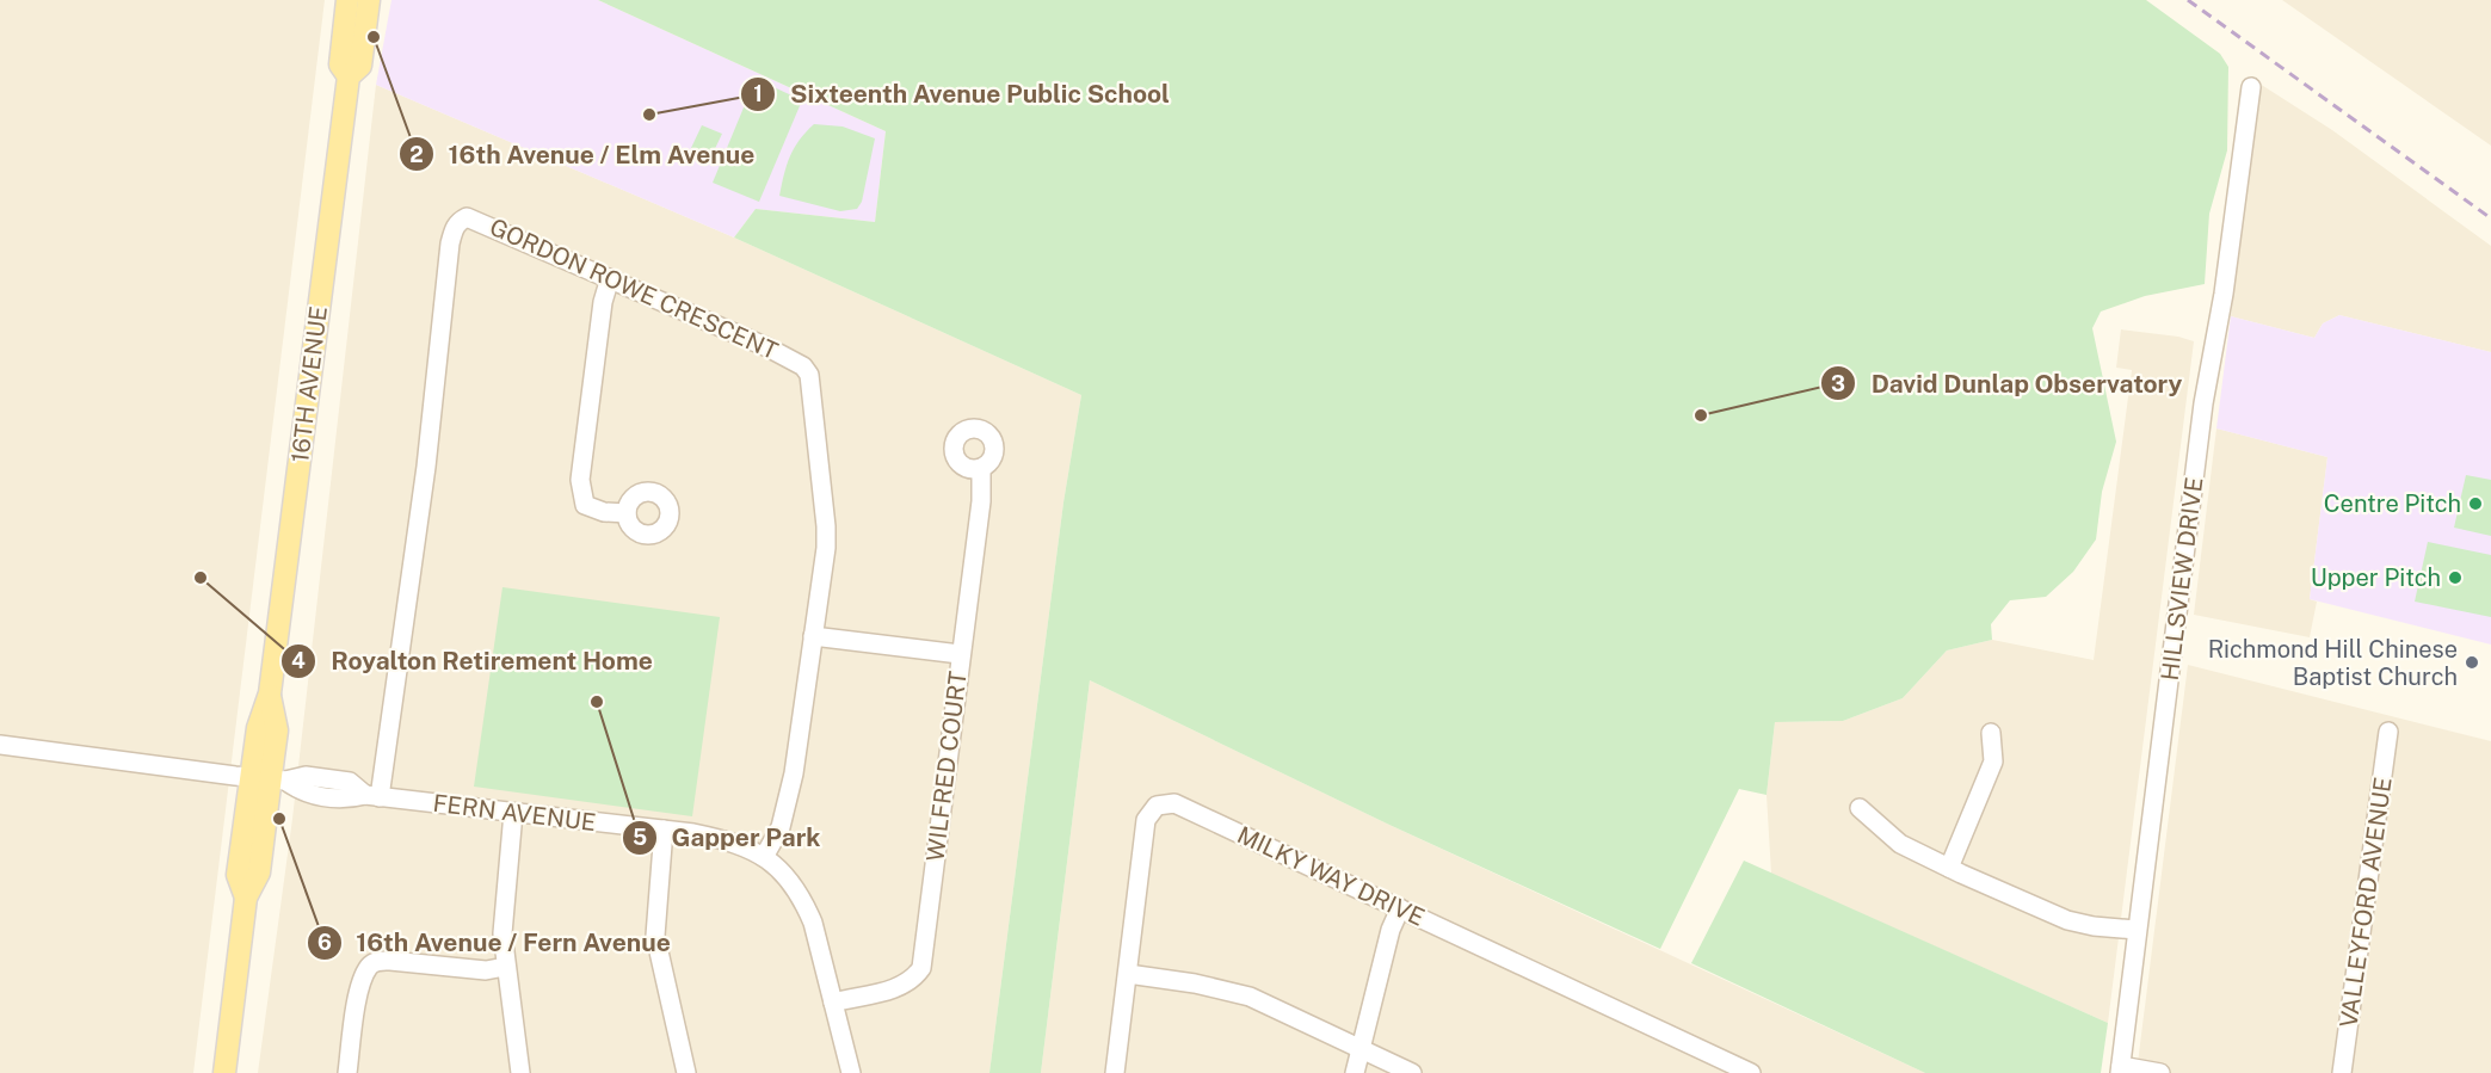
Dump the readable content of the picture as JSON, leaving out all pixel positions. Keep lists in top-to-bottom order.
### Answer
{
  "streets": {
    "main road": ["16TH AVENUE"],
    "street": [
      "GORDON ROWE CRESCENT",
      "HILLSVIEW DRIVE",
      "WILFRED COURT",
      "FERN AVENUE",
      "MILKY WAY DRIVE",
      "VALLEYFORD AVENUE"
    ]
  },
  "crossings": [
    ["GORDON ROWE CRESCENT", "FERN AVENUE"],
    ["16TH AVENUE", "FERN AVENUE"],
    ["WILFRED COURT", "FERN AVENUE"]
  ],
  "places": [
    "16th Avenue / Elm Avenue",
    "Sixteenth Avenue Public School",
    "David Dunlap Observatory",
    "Centre Pitch",
    "Royalton Retirement Home",
    "Upper Pitch",
    "Richmond Hill Chinese Baptist Church",
    "Gapper Park",
    "16th Avenue / Fern Avenue"
  ]
}
